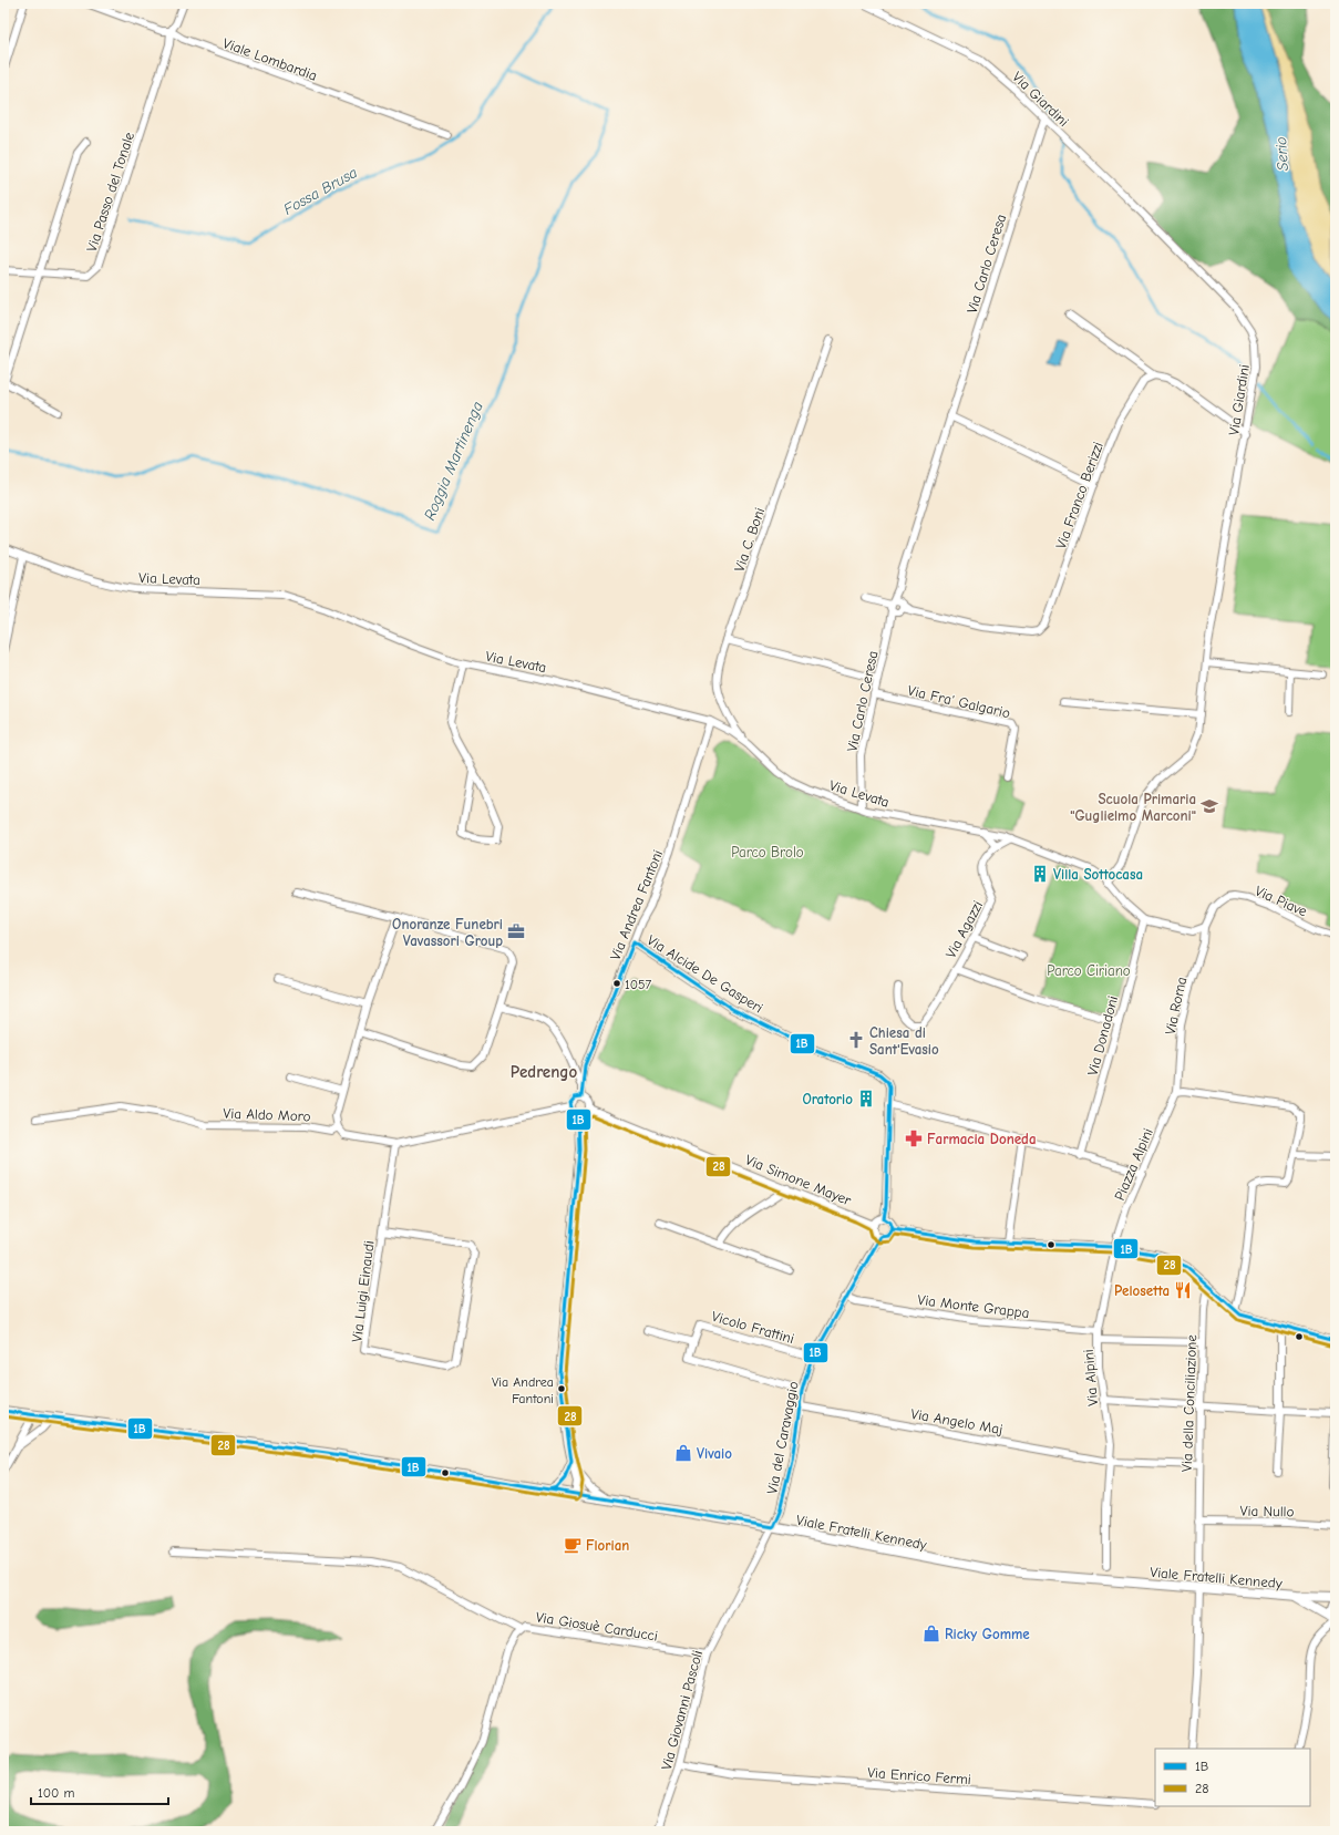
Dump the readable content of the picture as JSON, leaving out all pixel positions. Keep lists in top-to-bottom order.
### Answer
{
  "streets": {
    "street": [
      "Viale Lombardia",
      "Via Giardini",
      "Via Passo del Tonale",
      "Via Carlo Ceresa",
      "Via Franco Berizzi",
      "Via C. Boni",
      "Via Levata",
      "Via Fra' Galgario",
      "Via Piave",
      "Via Andrea Fantoni",
      "Via Agazzi",
      "Via Alcide De Gasperi",
      "Via Roma",
      "Via Donadoni",
      "Via Aldo Moro",
      "Piazza Alpini",
      "Via Simone Mayer",
      "Via Luigi Einaudi",
      "Via Monte Grappa",
      "Vicolo Frattini",
      "Via Alpini",
      "Via della Conciliazione",
      "Via Angelo Maj",
      "Via del Caravaggio",
      "Via Nullo",
      "Viale Fratelli Kennedy",
      "Via Giosuè Carducci",
      "Via Giovanni Pascoli",
      "Via Enrico Fermi"
    ]
  },
  "crossings": [
    ["Viale Lombardia", "Via Passo del Tonale"],
    ["Via Giardini", "Via Carlo Ceresa"],
    ["Via Giardini", "Via Levata"],
    ["Via Carlo Ceresa", "Via Franco Berizzi"],
    ["Via Carlo Ceresa", "Via Levata"],
    ["Via Carlo Ceresa", "Via Fra' Galgario"],
    ["Via C. Boni", "Via Levata"],
    ["Via Levata", "Via Andrea Fantoni"],
    ["Via Piave", "Via Roma"],
    ["Via Andrea Fantoni", "Via Alcide De Gasperi"],
    ["Via Andrea Fantoni", "Via Aldo Moro"],
    ["Via Andrea Fantoni", "Via Simone Mayer"],
    ["Via Alcide De Gasperi", "Via Simone Mayer"],
    ["Via Alcide De Gasperi", "Via del Caravaggio"],
    ["Via Roma", "Piazza Alpini"],
    ["Via Aldo Moro", "Via Simone Mayer"],
    ["Via Aldo Moro", "Via Luigi Einaudi"],
    ["Piazza Alpini", "Via Alpini"],
    ["Via Simone Mayer", "Via del Caravaggio"],
    ["Via Monte Grappa", "Via Alpini"],
    ["Via Monte Grappa", "Via del Caravaggio"],
    ["Vicolo Frattini", "Via del Caravaggio"],
    ["Via Alpini", "Via Angelo Maj"],
    ["Via della Conciliazione", "Via Angelo Maj"],
    ["Via della Conciliazione", "Via Nullo"],
    ["Via Angelo Maj", "Via del Caravaggio"],
    ["Via del Caravaggio", "Viale Fratelli Kennedy"],
    ["Via del Caravaggio", "Via Giovanni Pascoli"],
    ["Viale Fratelli Kennedy", "Via Giovanni Pascoli"],
    ["Via Giosuè Carducci", "Via Giovanni Pascoli"],
    ["Via Giovanni Pascoli", "Via Enrico Fermi"]
  ],
  "districts": ["Pedrengo"],
  "water": ["Serio", "Fossa Brusa", "Roggia Martinenga"],
  "parks": ["Parco Brolo", "Parco Ciriano"],
  "places": {
    "school or university": ["Scuola Primaria \"Guglielmo Marconi\""],
    "building": ["Villa Sottocasa", "Oratorio"],
    "office": ["Onoranze Funebri Vavassori Group"],
    "other": ["1057", "Via Andrea Fantoni"],
    "church": ["Chiesa di Sant'Evasio"],
    "pharmacy": ["Farmacia Doneda"],
    "restaurant": ["Pelosetta"],
    "shop": ["Vivaio", "Ricky Gomme"],
    "cafe": ["Florian"]
  },
  "lines": ["transit line 1B", "transit line 28"],
  "legend": ["1B", "28"],
  "scale_bar": "100 m"
}
